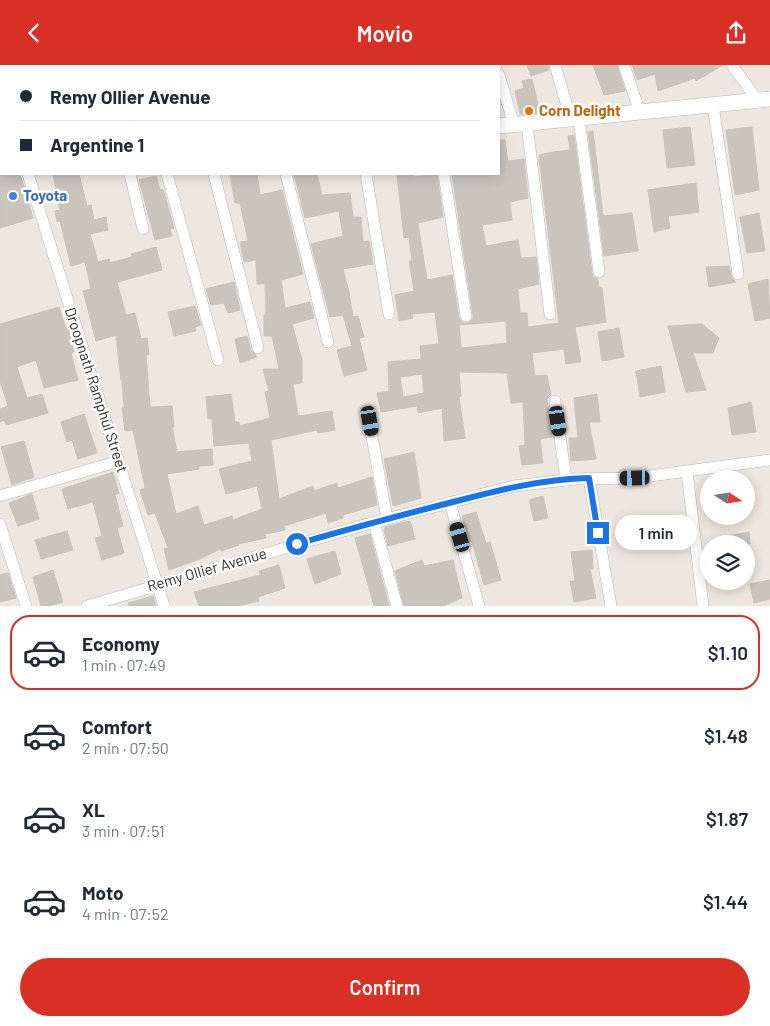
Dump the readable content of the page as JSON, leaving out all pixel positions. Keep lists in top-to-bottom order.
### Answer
{
  "streets": {
    "street": ["Droopnath Ramphul Street", "Remy Ollier Avenue"]
  },
  "crossings": [
    ["Droopnath Ramphul Street", "Remy Ollier Avenue"]
  ],
  "places": ["Corn Delight", "Toyota"],
  "north": "right",
  "page": {
    "header": "Movio",
    "banner": ["Remy Ollier Avenue", "Argentine 1"],
    "bubble": "1 min",
    "list": [
      {
        "name": "Economy",
        "note": "1 min · 07:49",
        "value": "$1.10"
      },
      {
        "name": "Comfort",
        "note": "2 min · 07:50",
        "value": "$1.48"
      },
      {
        "name": "XL",
        "note": "3 min · 07:51",
        "value": "$1.87"
      },
      {
        "name": "Moto",
        "note": "4 min · 07:52",
        "value": "$1.44"
      }
    ],
    "buttons": "Confirm"
  }
}
